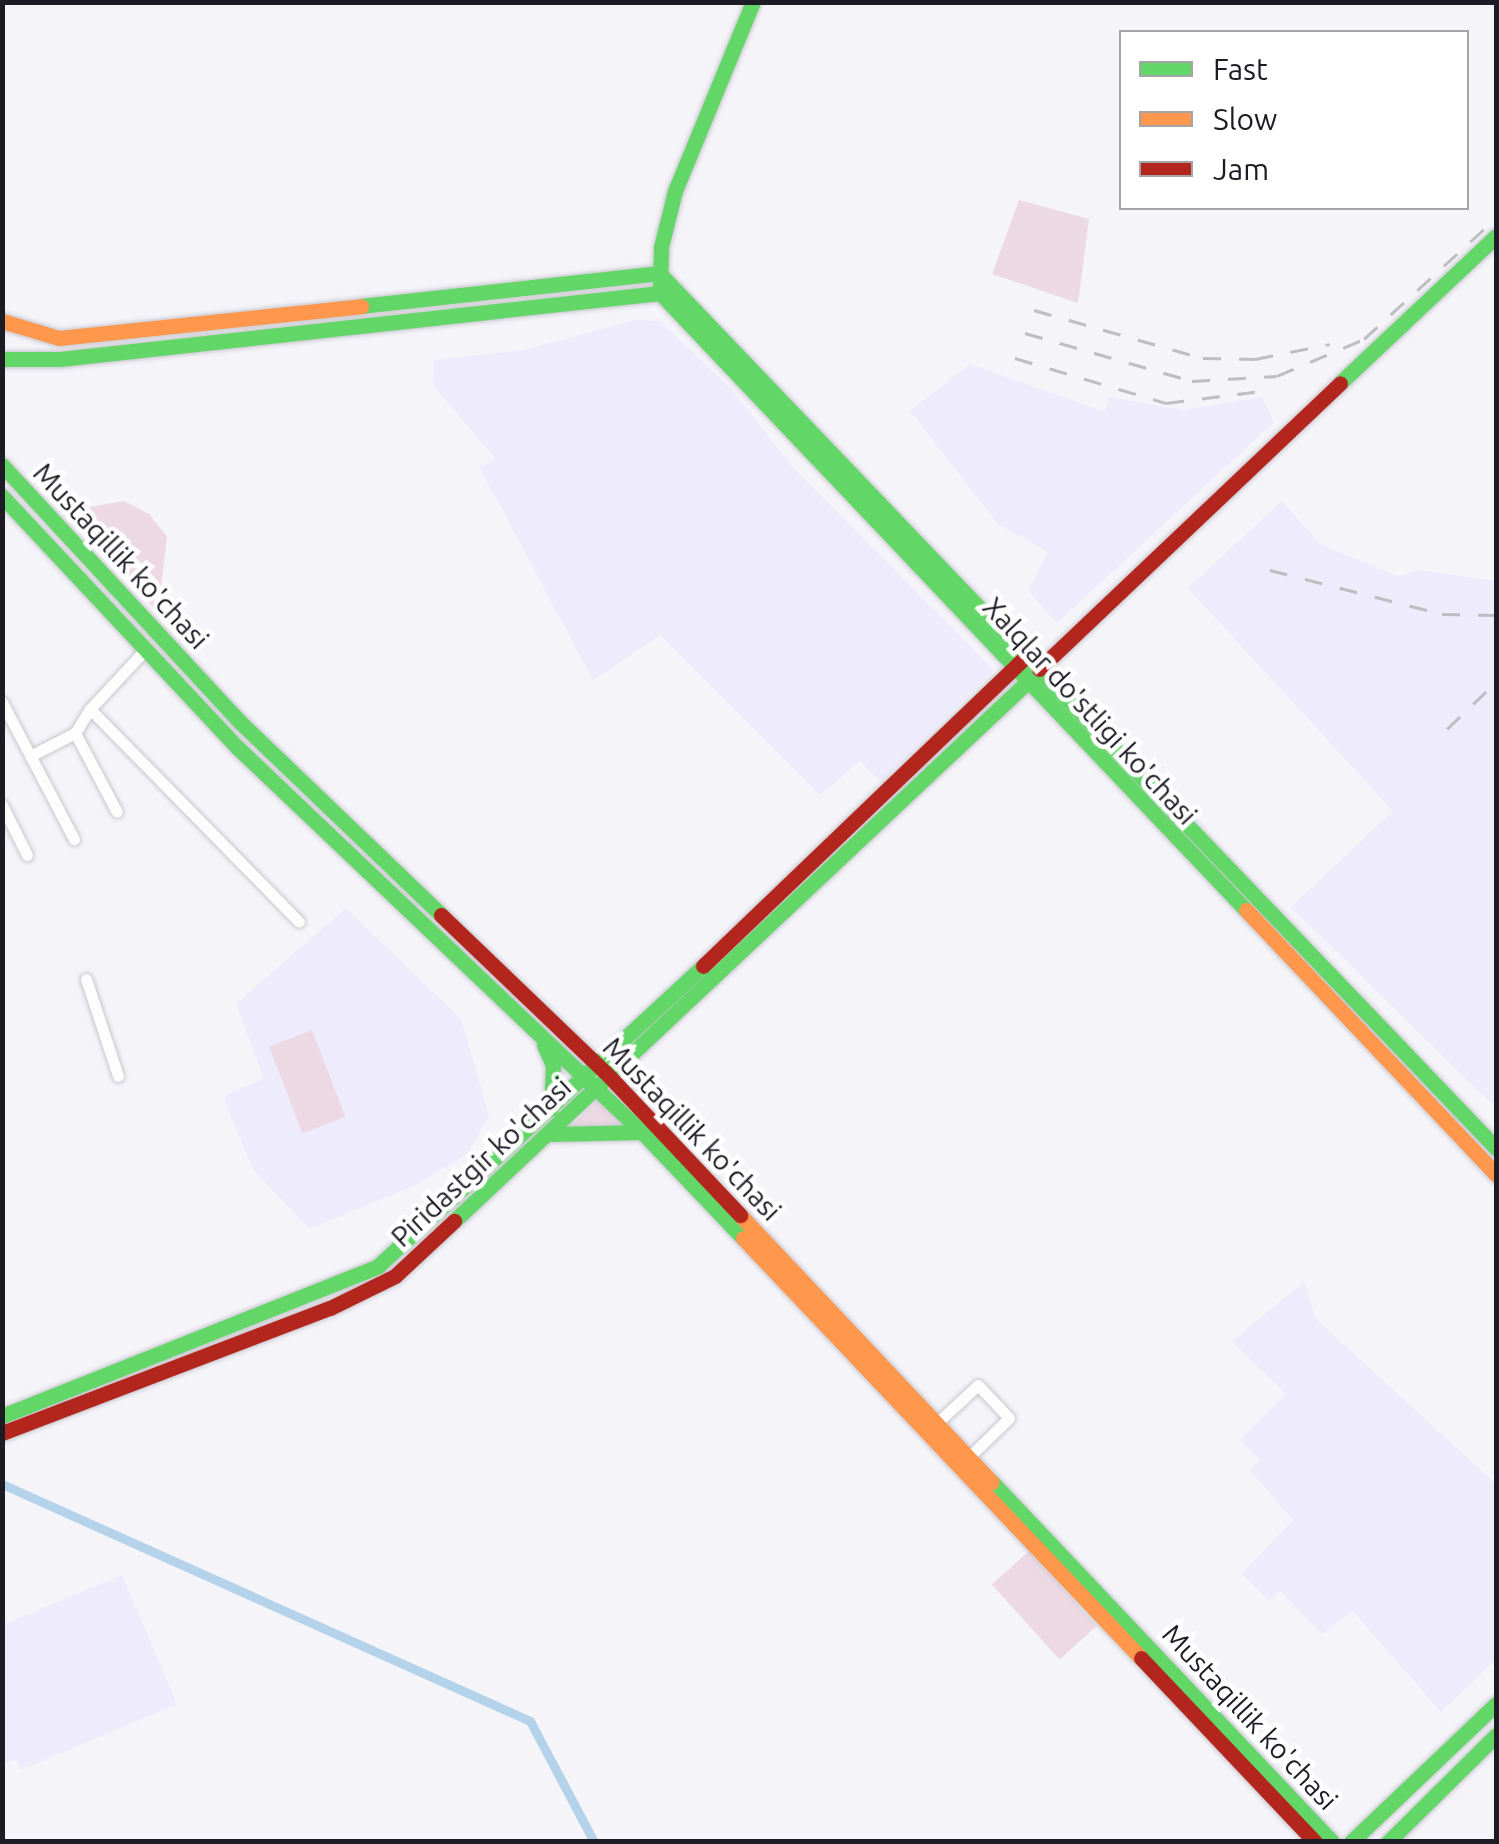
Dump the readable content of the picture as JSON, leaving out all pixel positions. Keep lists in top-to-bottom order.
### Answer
{
  "streets": {
    "main road": ["Mustaqillik ko'chasi", "Xalqlar do'stligi ko'chasi", "Piridastgir ko'chasi"]
  },
  "crossings": [
    ["Mustaqillik ko'chasi", "Piridastgir ko'chasi"],
    ["Xalqlar do'stligi ko'chasi", "Piridastgir ko'chasi"]
  ],
  "legend": ["Fast", "Slow", "Jam"]
}
